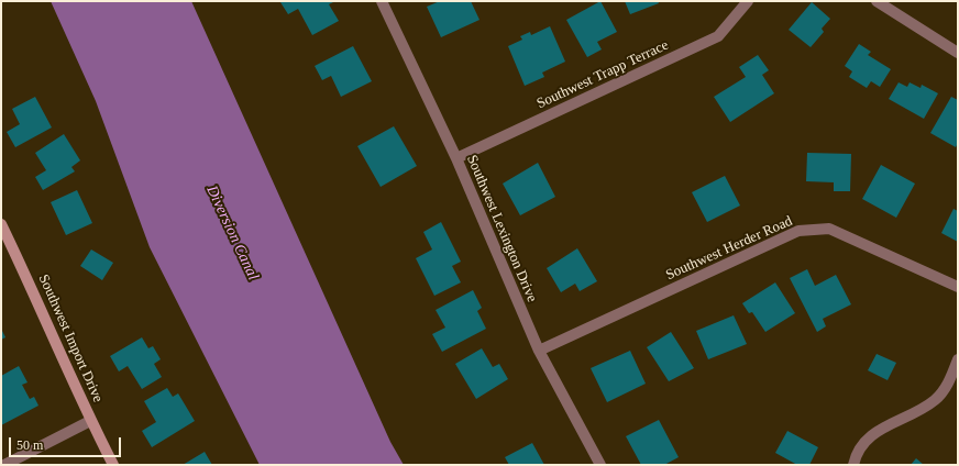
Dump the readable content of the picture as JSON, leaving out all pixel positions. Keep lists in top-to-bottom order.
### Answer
{
  "streets": {
    "street": [
      "Southwest Trapp Terrace",
      "Southwest Lexington Drive",
      "Southwest Herder Road",
      "Southwest Import Drive"
    ]
  },
  "crossings": [
    ["Southwest Trapp Terrace", "Southwest Lexington Drive"],
    ["Southwest Lexington Drive", "Southwest Herder Road"]
  ],
  "water": ["Diversion Canal"],
  "scale_bar": "50 m"
}
